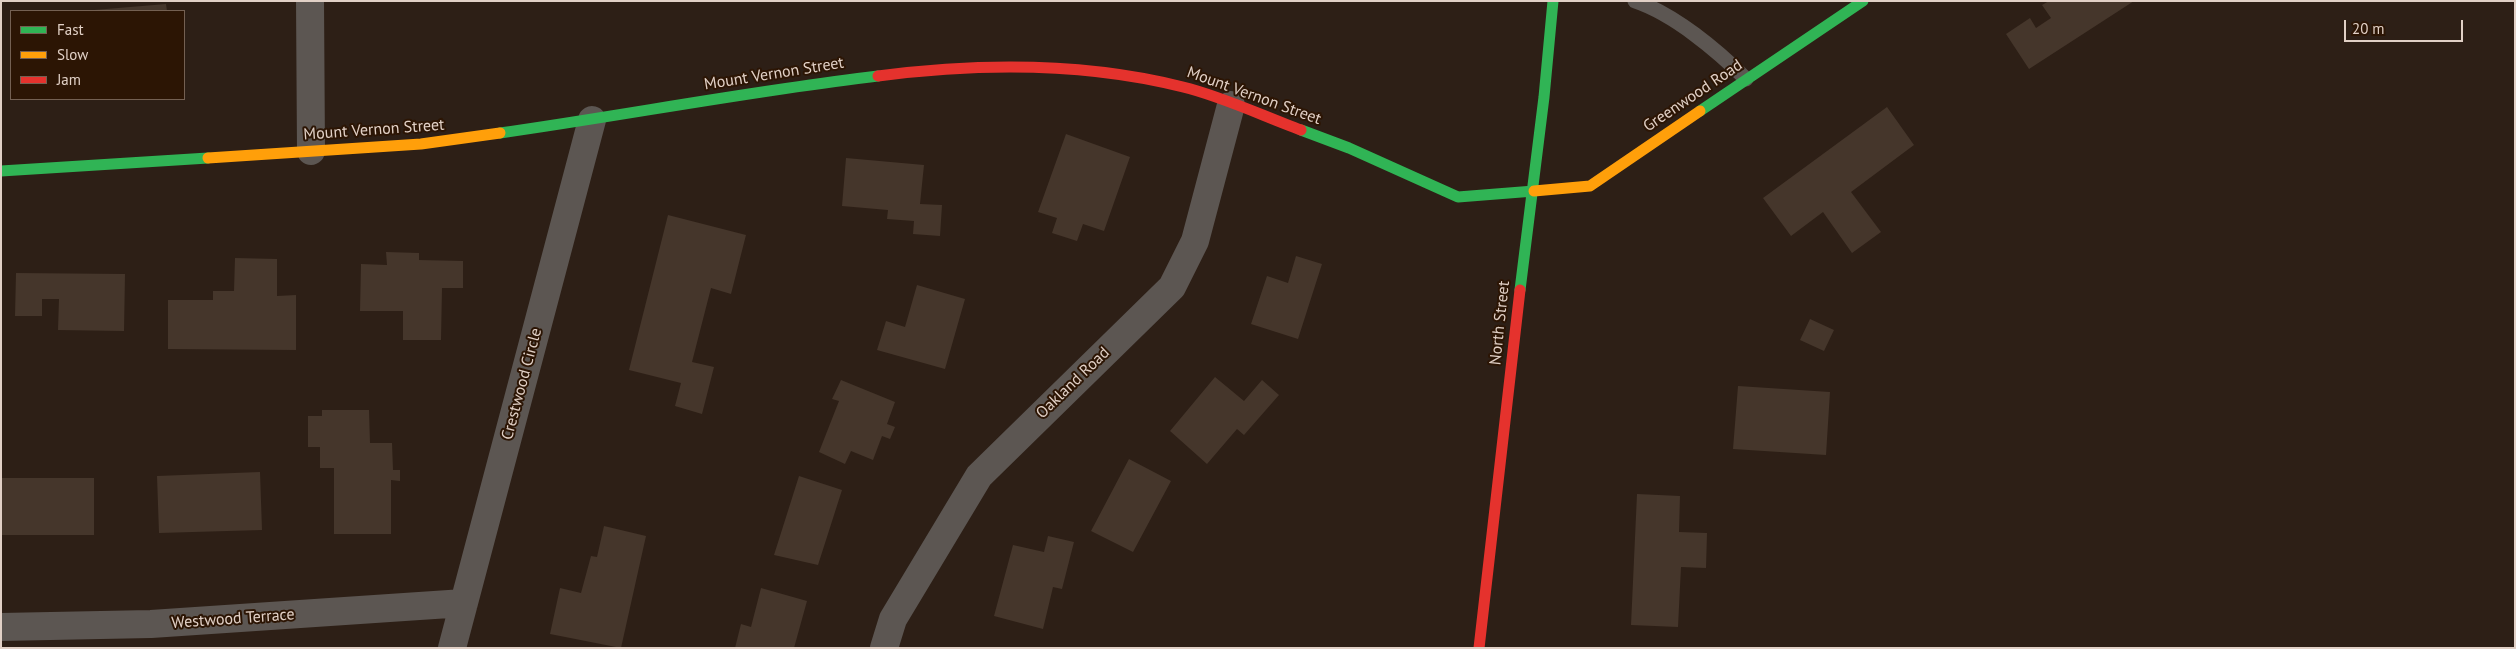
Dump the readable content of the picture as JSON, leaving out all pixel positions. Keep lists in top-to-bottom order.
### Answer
{
  "streets": {
    "main road": ["Mount Vernon Street", "Greenwood Road", "North Street"],
    "street": ["Oakland Road", "Crestwood Circle", "Westwood Terrace"]
  },
  "crossings": [
    ["Mount Vernon Street", "Greenwood Road"],
    ["Mount Vernon Street", "North Street"],
    ["Mount Vernon Street", "Oakland Road"],
    ["Mount Vernon Street", "Crestwood Circle"],
    ["Greenwood Road", "North Street"],
    ["Crestwood Circle", "Westwood Terrace"]
  ],
  "legend": ["Fast", "Slow", "Jam"],
  "scale_bar": "20 m"
}
